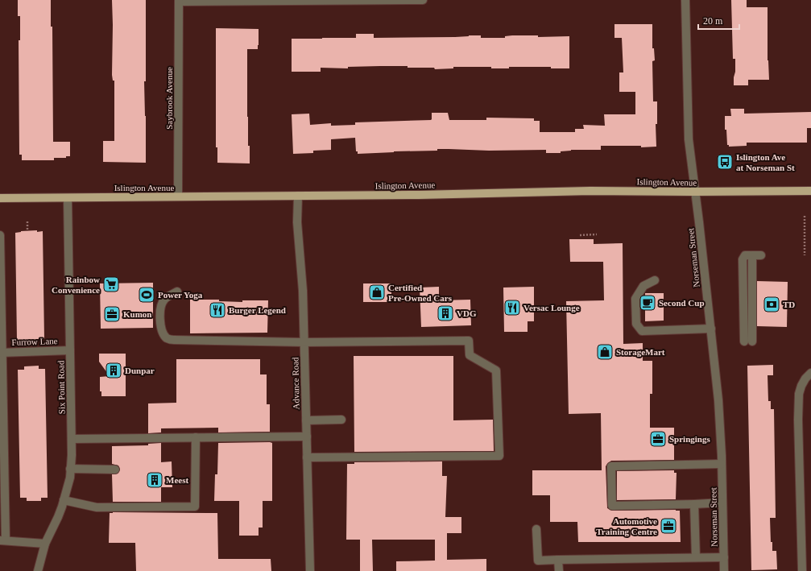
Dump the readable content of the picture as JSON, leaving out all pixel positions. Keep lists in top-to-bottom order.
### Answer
{
  "streets": {
    "main road": ["Islington Avenue"],
    "street": [
      "Saybrook Avenue",
      "Norseman Street",
      "Furrow Lane",
      "Advance Road",
      "Six Point Road"
    ]
  },
  "crossings": [
    ["Saybrook Avenue", "Islington Avenue"],
    ["Islington Avenue", "Norseman Street"],
    ["Islington Avenue", "Advance Road"],
    ["Islington Avenue", "Six Point Road"],
    ["Furrow Lane", "Six Point Road"]
  ],
  "places": {
    "bus stop": ["Islington Ave at Norseman St"],
    "supermarket": ["Rainbow Convenience"],
    "shop": ["Certified Pre-Owned Cars", "StorageMart"],
    "sports": ["Power Yoga"],
    "cafe": ["Second Cup"],
    "bank": ["TD"],
    "restaurant": ["Versac Lounge", "Burger Legend"],
    "building": ["VDG", "Dunpar", "Meest"],
    "office": ["Kumon", "Springings", "Automotive Training Centre"]
  },
  "scale_bar": "20 m"
}
